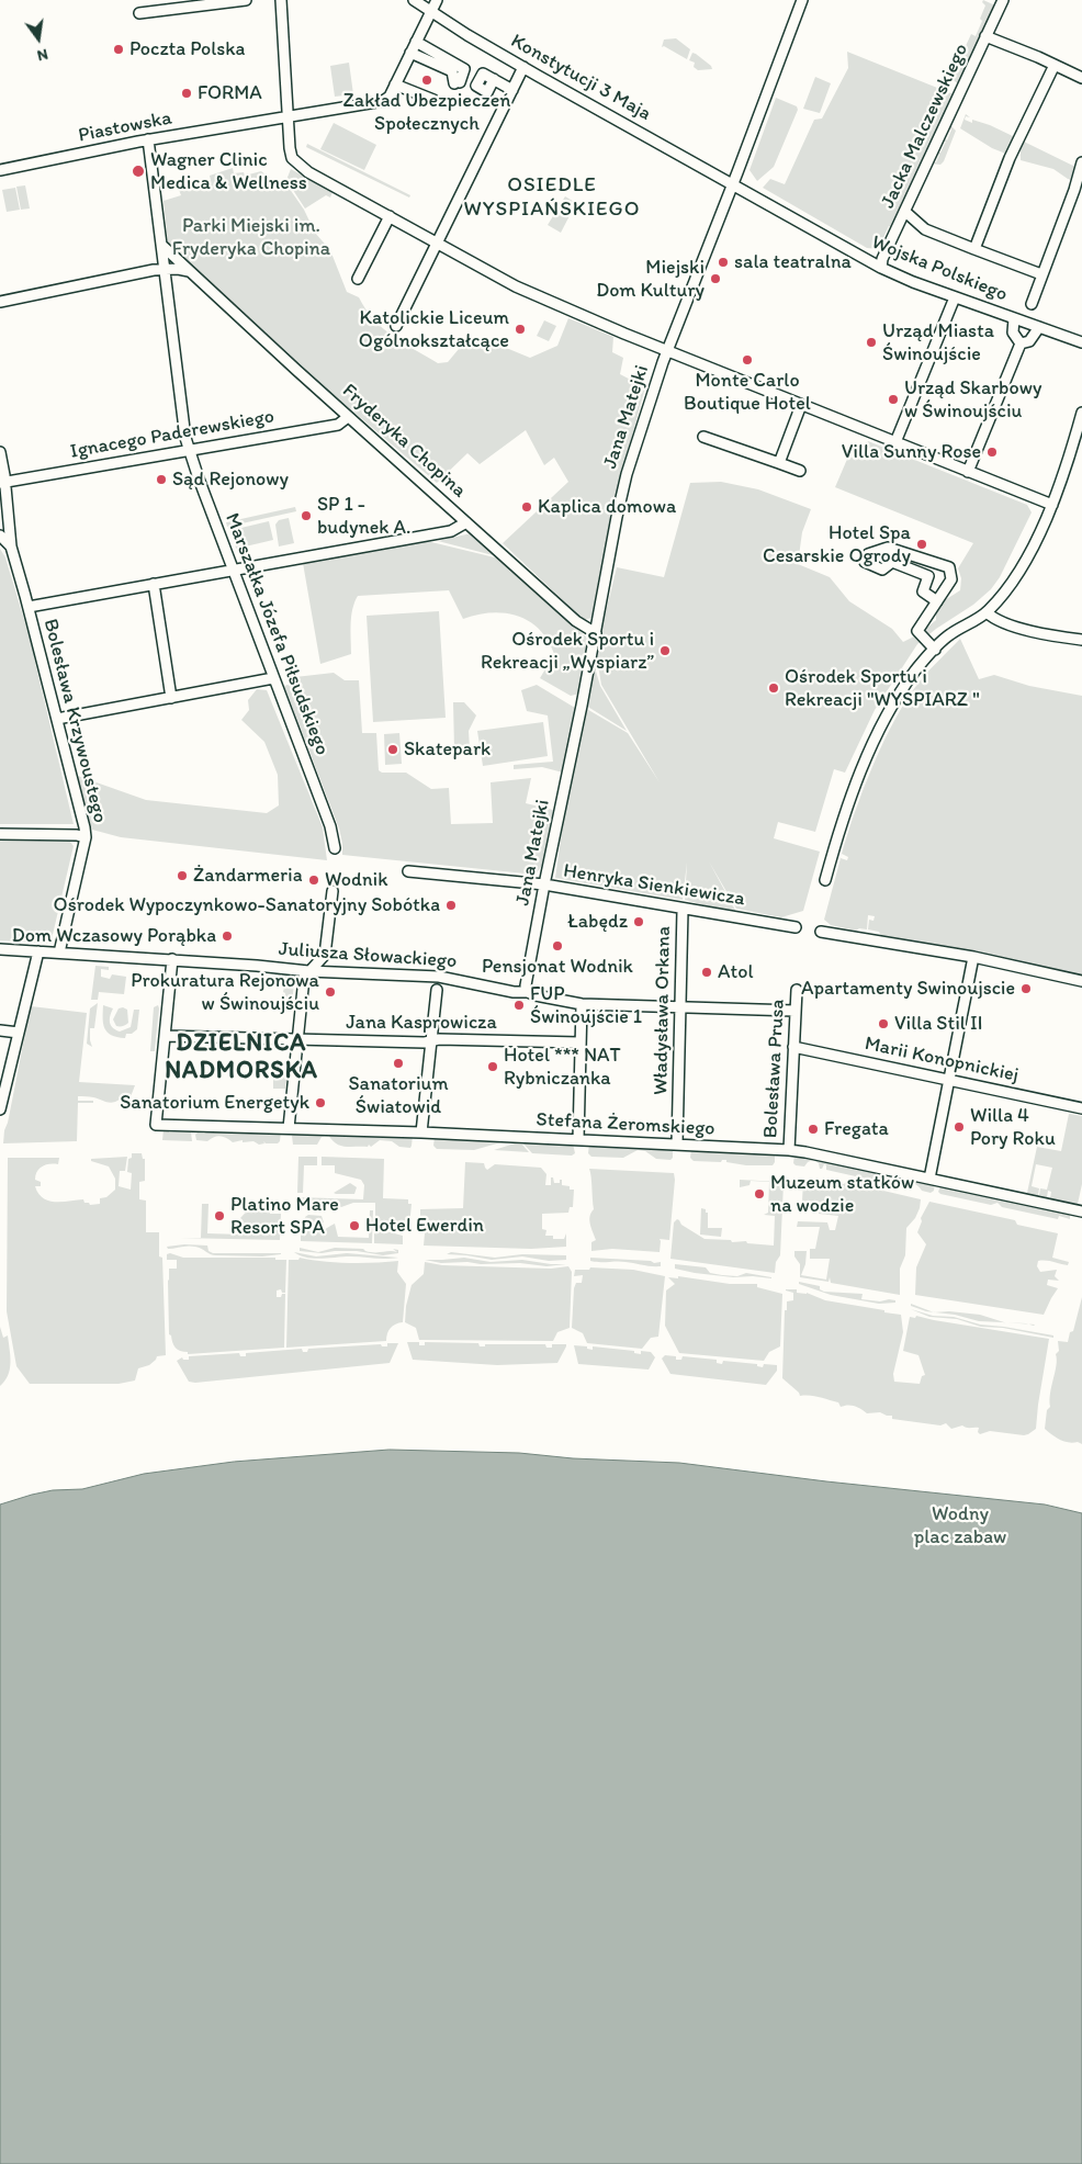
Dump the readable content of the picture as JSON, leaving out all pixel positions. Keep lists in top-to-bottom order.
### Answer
{
  "streets": {
    "street": [
      "Konstytucji 3 Maja",
      "Jacka Malczewskiego",
      "Piastowska",
      "Wojska Polskiego",
      "Jana Matejki",
      "Ignacego Paderewskiego",
      "Fryderyka Chopina",
      "Marszałka Józefa Piłsudskiego",
      "Bolesława Krzywoustego",
      "Henryka Sienkiewicza",
      "Juliusza Słowackiego",
      "Władysława Orkana",
      "Jana Kasprowicza",
      "Marii Konopnickiej",
      "Bolesława Prusa",
      "Stefana Żeromskiego"
    ]
  },
  "crossings": [
    ["Konstytucji 3 Maja", "Piastowska"],
    ["Konstytucji 3 Maja", "Wojska Polskiego"],
    ["Konstytucji 3 Maja", "Jana Matejki"],
    ["Jacka Malczewskiego", "Wojska Polskiego"],
    ["Piastowska", "Marszałka Józefa Piłsudskiego"],
    ["Wojska Polskiego", "Jana Matejki"],
    ["Jana Matejki", "Fryderyka Chopina"],
    ["Jana Matejki", "Henryka Sienkiewicza"],
    ["Jana Matejki", "Juliusza Słowackiego"],
    ["Ignacego Paderewskiego", "Fryderyka Chopina"],
    ["Ignacego Paderewskiego", "Marszałka Józefa Piłsudskiego"],
    ["Fryderyka Chopina", "Marszałka Józefa Piłsudskiego"],
    ["Bolesława Krzywoustego", "Juliusza Słowackiego"],
    ["Henryka Sienkiewicza", "Władysława Orkana"],
    ["Juliusza Słowackiego", "Władysława Orkana"],
    ["Juliusza Słowackiego", "Bolesława Prusa"],
    ["Władysława Orkana", "Stefana Żeromskiego"],
    ["Jana Kasprowicza", "Stefana Żeromskiego"],
    ["Marii Konopnickiej", "Bolesława Prusa"],
    ["Bolesława Prusa", "Stefana Żeromskiego"]
  ],
  "districts": ["OSIEDLE WYSPIAŃSKIEGO", "DZIELNICA NADMORSKA"],
  "parks": ["Parki Miejski im. Fryderyka Chopina", "Wodny plac zabaw"],
  "places": [
    "Poczta Polska",
    "Zakład Ubezpieczeń Społecznych",
    "FORMA",
    "Wagner Clinic Medica & Wellness",
    "sala teatralna",
    "Miejski Dom Kultury",
    "Katolickie Liceum Ogólnokształcące",
    "Urząd Miasta Świnoujście",
    "Monte Carlo Boutique Hotel",
    "Urząd Skarbowy w Świnoujściu",
    "Villa Sunny Rose",
    "Sąd Rejonowy",
    "Kaplica domowa",
    "SP 1 - budynek A.",
    "Hotel Spa Cesarskie Ogrody",
    "Ośrodek Sportu i Rekreacji „Wyspiarz”",
    "Ośrodek Sportu i Rekreacji \"WYSPIARZ \"",
    "Skatepark",
    "Żandarmeria",
    "Wodnik",
    "Ośrodek Wypoczynkowo-Sanatoryjny Sobótka",
    "Łabędz",
    "Dom Wczasowy Porąbka",
    "Pensjonat Wodnik",
    "Atol",
    "Apartamenty Swinoujscie",
    "Prokuratura Rejonowa w Świnoujściu",
    "FUP Świnoujście 1",
    "Villa Stil II",
    "Sanatorium Światowid",
    "Hotel *** NAT Rybniczanka",
    "Sanatorium Energetyk",
    "Willa 4 Pory Roku",
    "Fregata",
    "Muzeum statków na wodzie",
    "Platino Mare Resort SPA",
    "Hotel Ewerdin"
  ],
  "north": "bottom"
}
